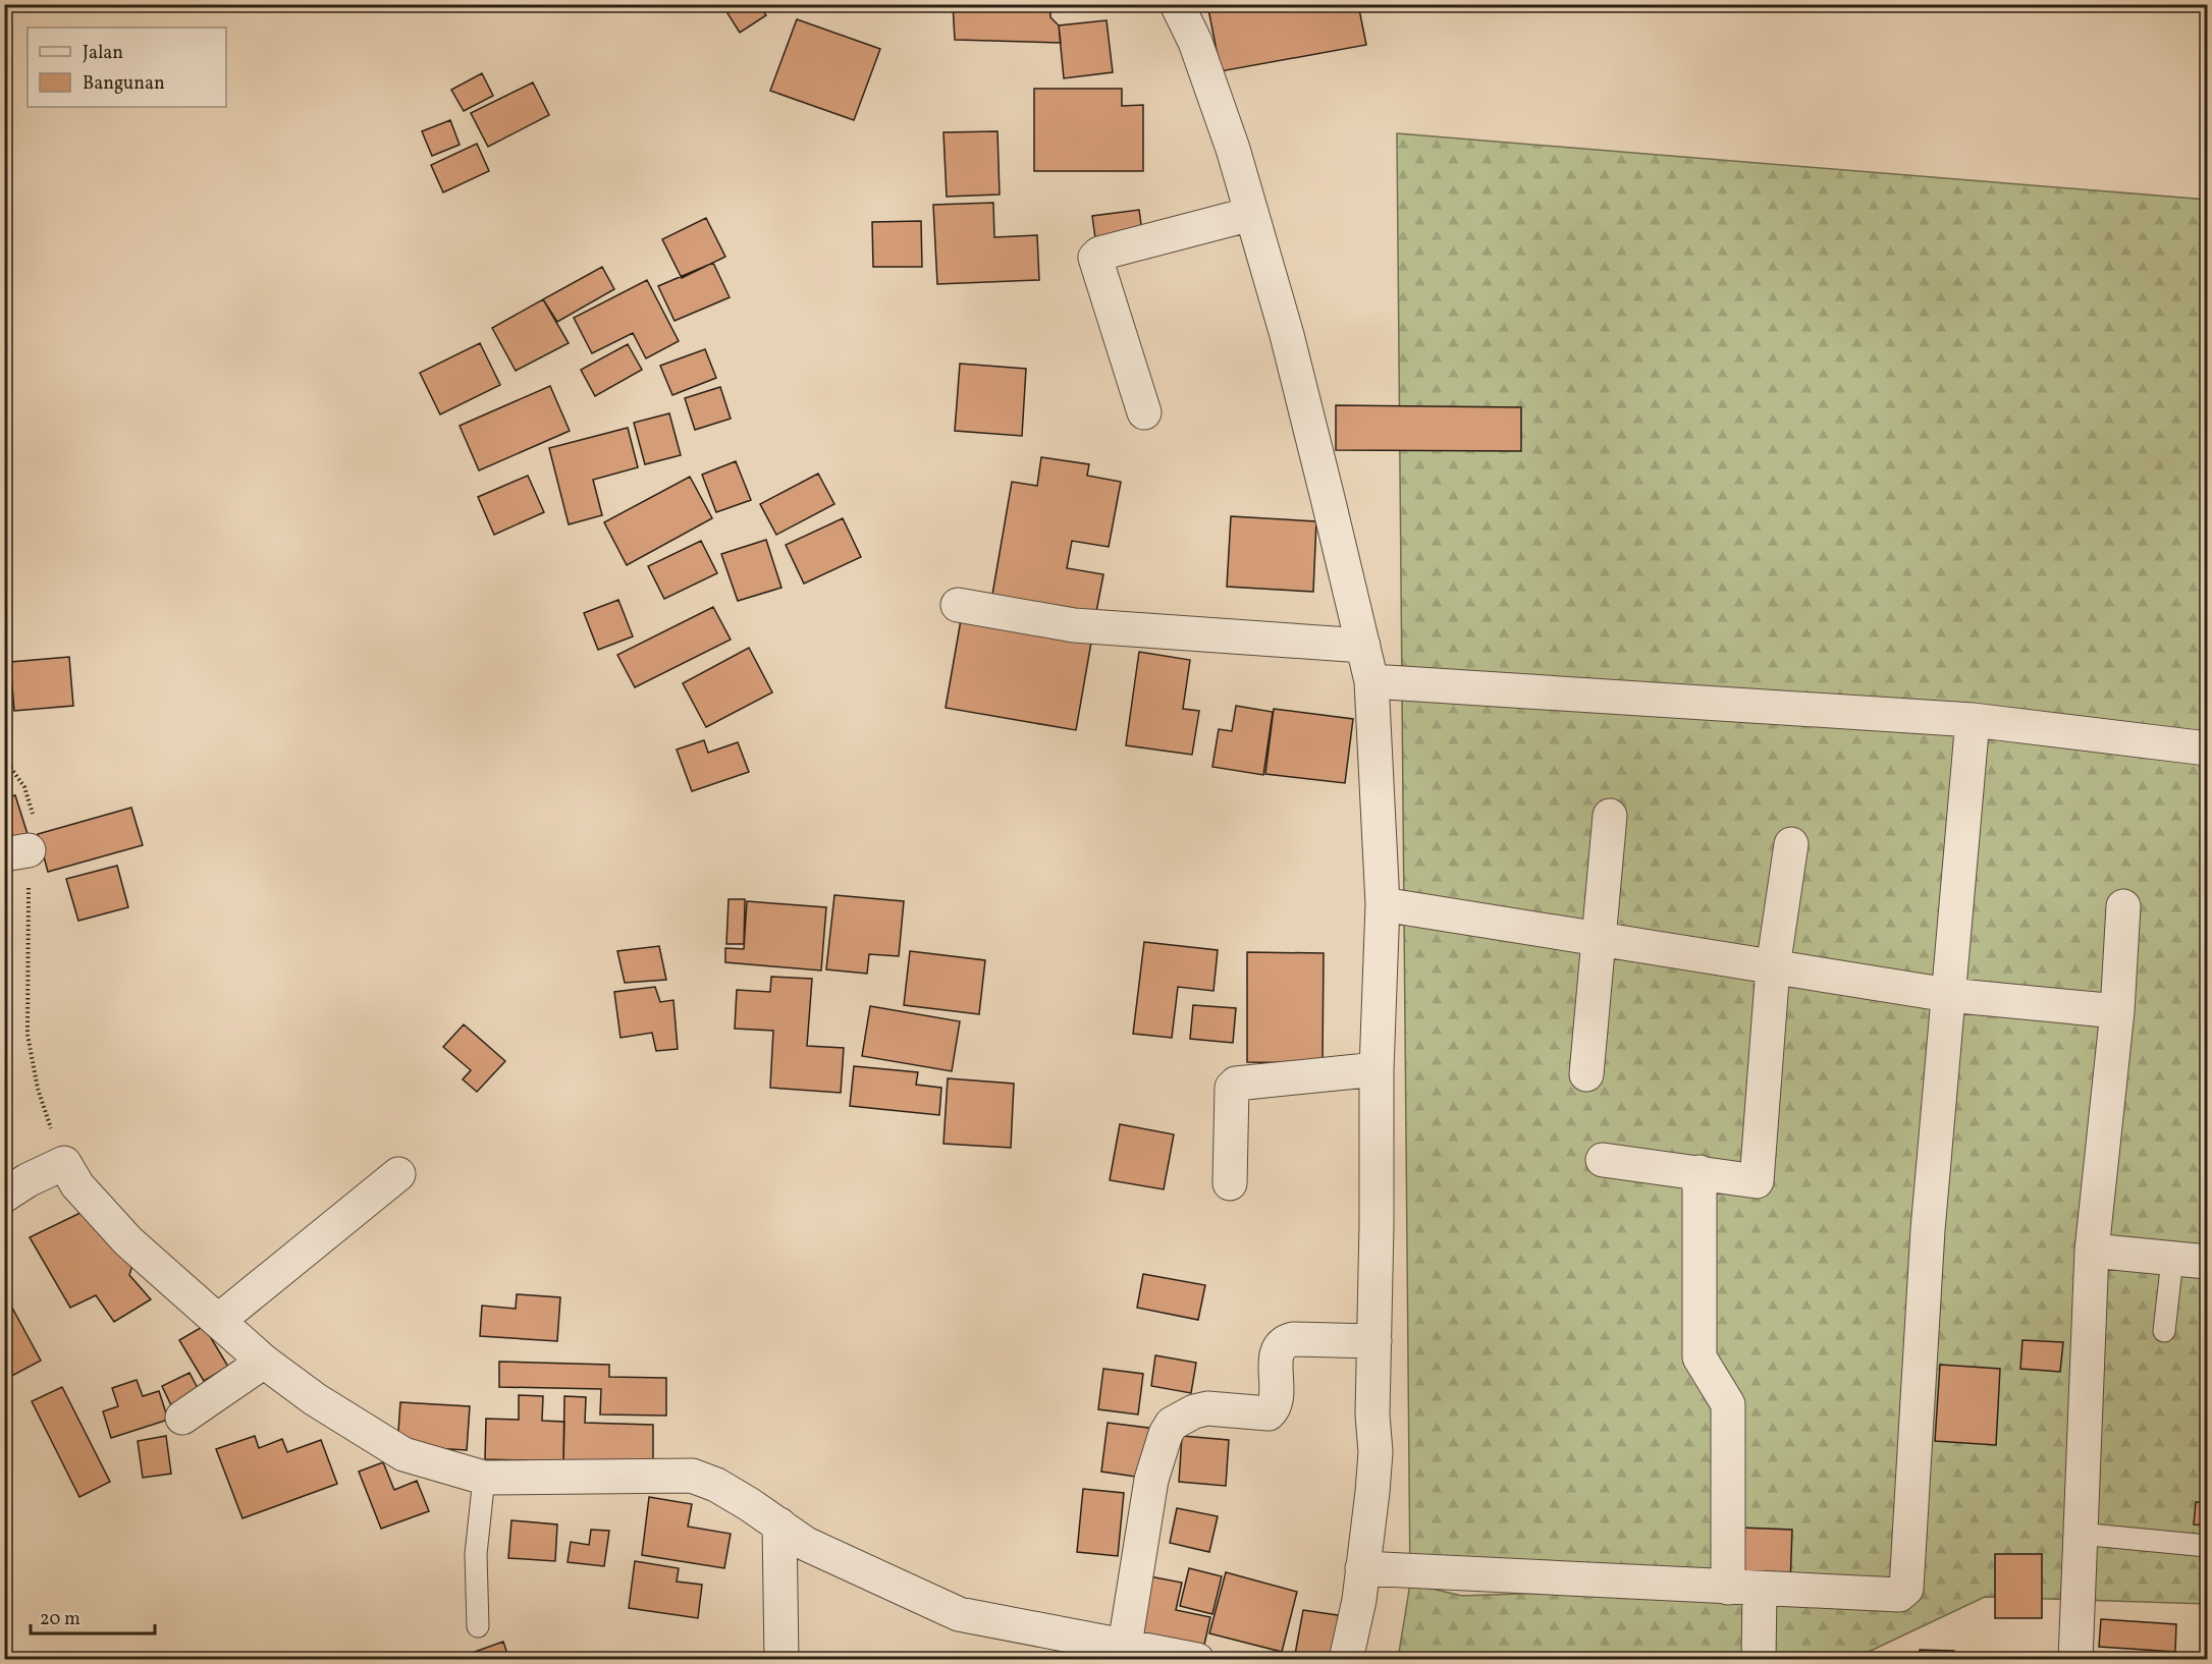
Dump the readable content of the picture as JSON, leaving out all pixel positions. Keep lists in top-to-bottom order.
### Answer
{
  "legend": ["Jalan", "Bangunan"],
  "scale_bar": "20 m"
}
